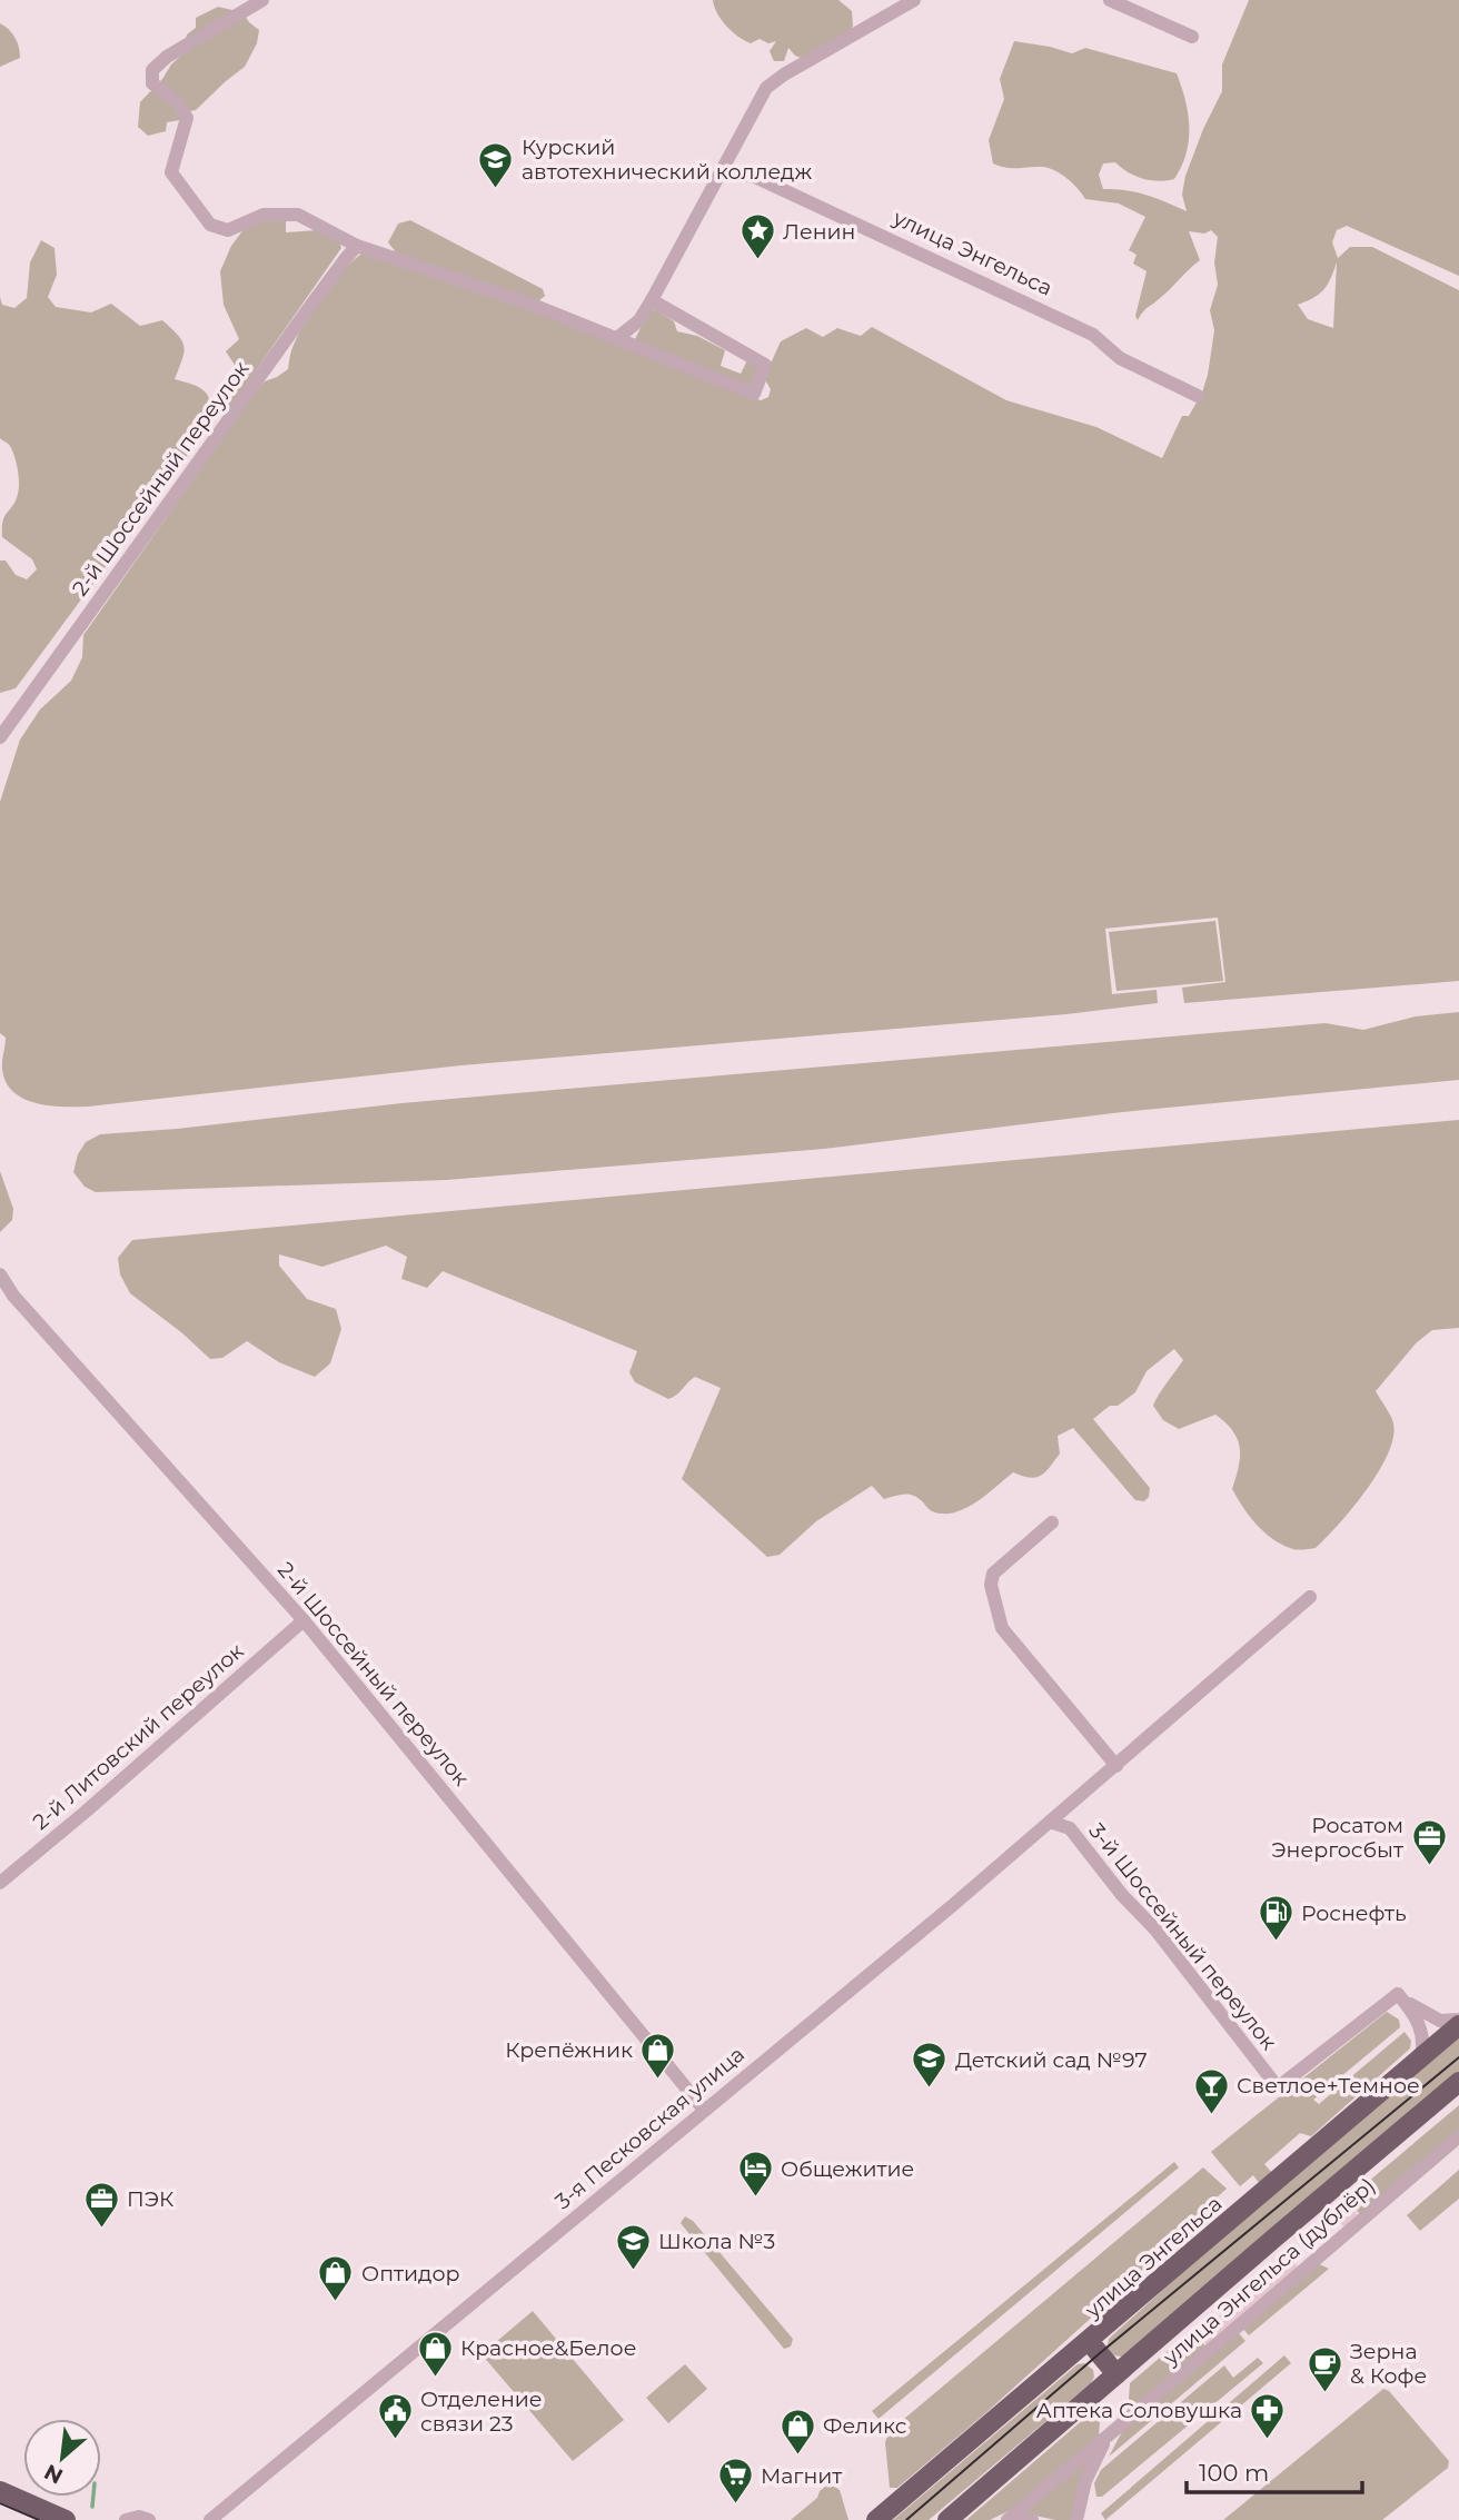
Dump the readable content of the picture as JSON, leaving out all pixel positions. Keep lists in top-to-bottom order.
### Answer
{
  "streets": {
    "main road": ["улица Энгельса"],
    "street": [
      "2-й Шоссейный переулок",
      "2-й Литовский переулок",
      "3-й Шоссейный переулок",
      "3-я Песковская улица",
      "улица Энгельса (дублёр)"
    ]
  },
  "crossings": [
    ["2-й Шоссейный переулок", "2-й Литовский переулок"],
    ["2-й Шоссейный переулок", "3-я Песковская улица"],
    ["3-й Шоссейный переулок", "3-я Песковская улица"]
  ],
  "places": {
    "school or university": ["Курский автотехнический колледж", "Детский сад №97", "Школа №3"],
    "place": ["Ленин"],
    "office": ["Росатом Энергосбыт", "ПЭК"],
    "fuel station": ["Роснефть"],
    "shop": [
      "Крепёжник",
      "Оптидор",
      "Красное&Белое",
      "Феликс"
    ],
    "bar": ["Светлое+Темное"],
    "hotel": ["Общежитие"],
    "cafe": ["Зерна & Кофе"],
    "pharmacy": ["Аптека Соловушка"],
    "public building": ["Отделение связи 23"],
    "supermarket": ["Магнит"]
  },
  "scale_bar": "100 m",
  "north": "bottom left"
}
